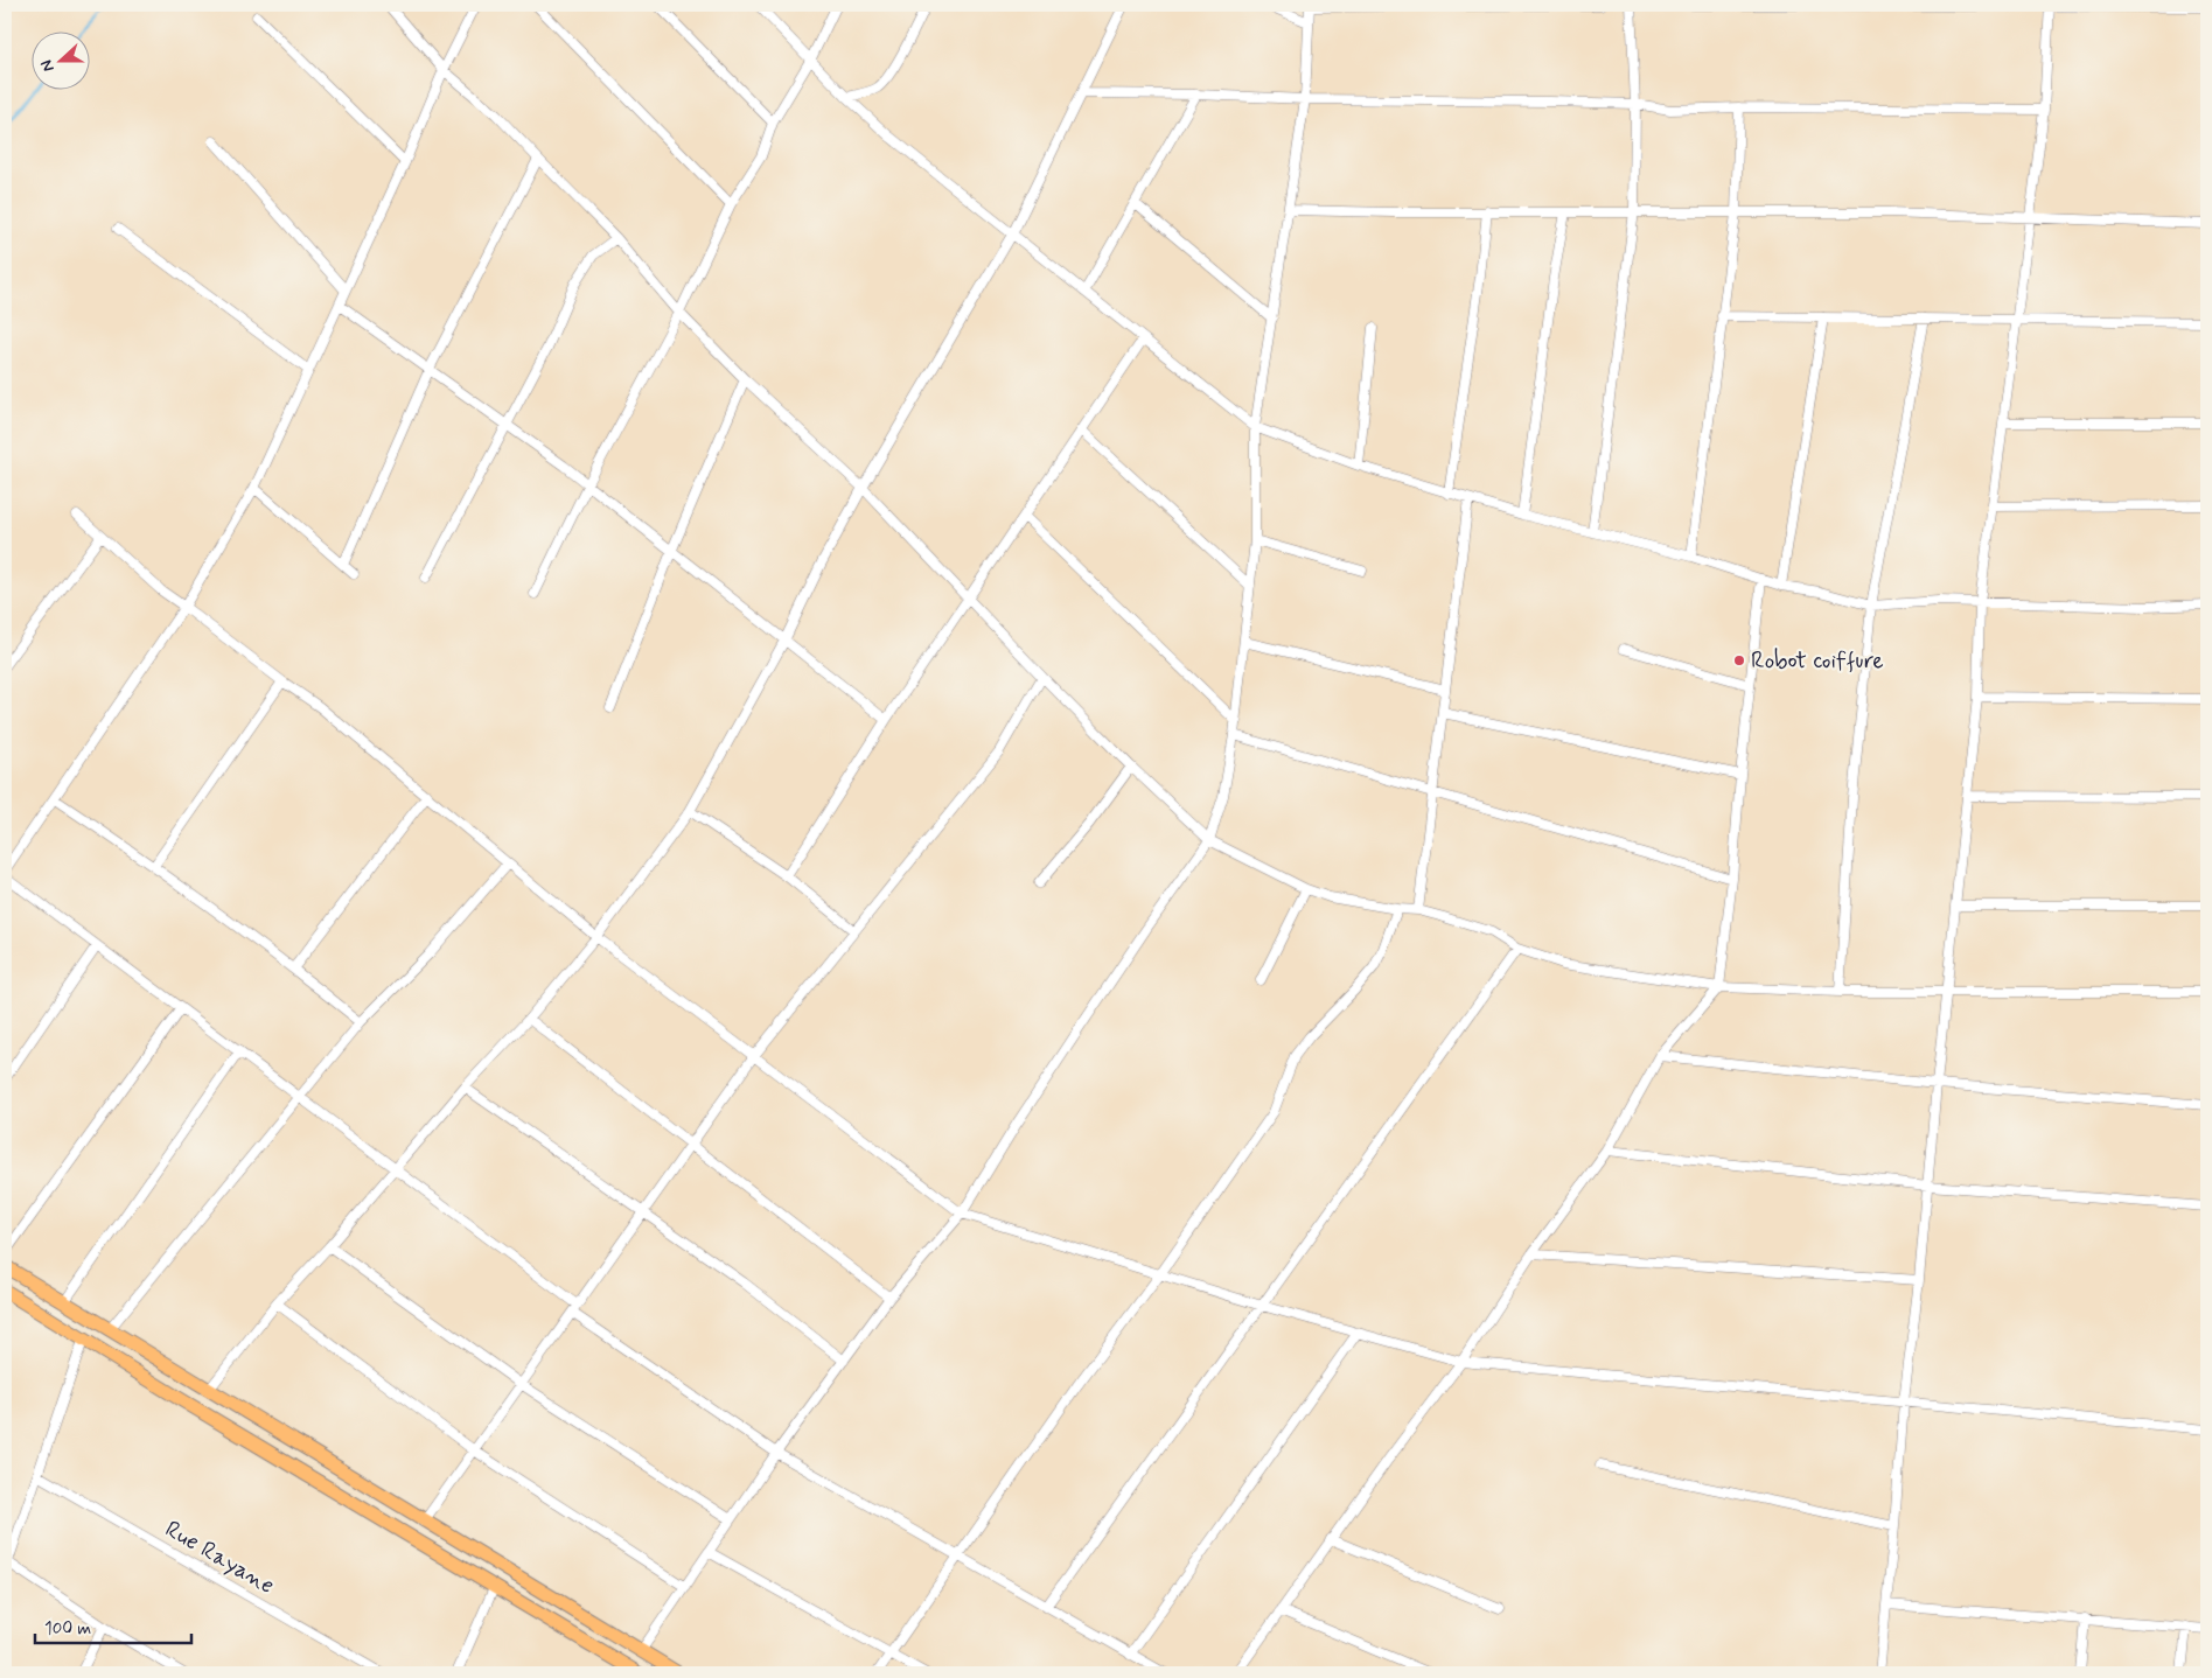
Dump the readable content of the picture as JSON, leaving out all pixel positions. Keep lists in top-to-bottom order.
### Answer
{
  "streets": {
    "street": ["Rue Rayane"]
  },
  "places": ["Robot coiffure"],
  "scale_bar": "100 m",
  "north": "left"
}
